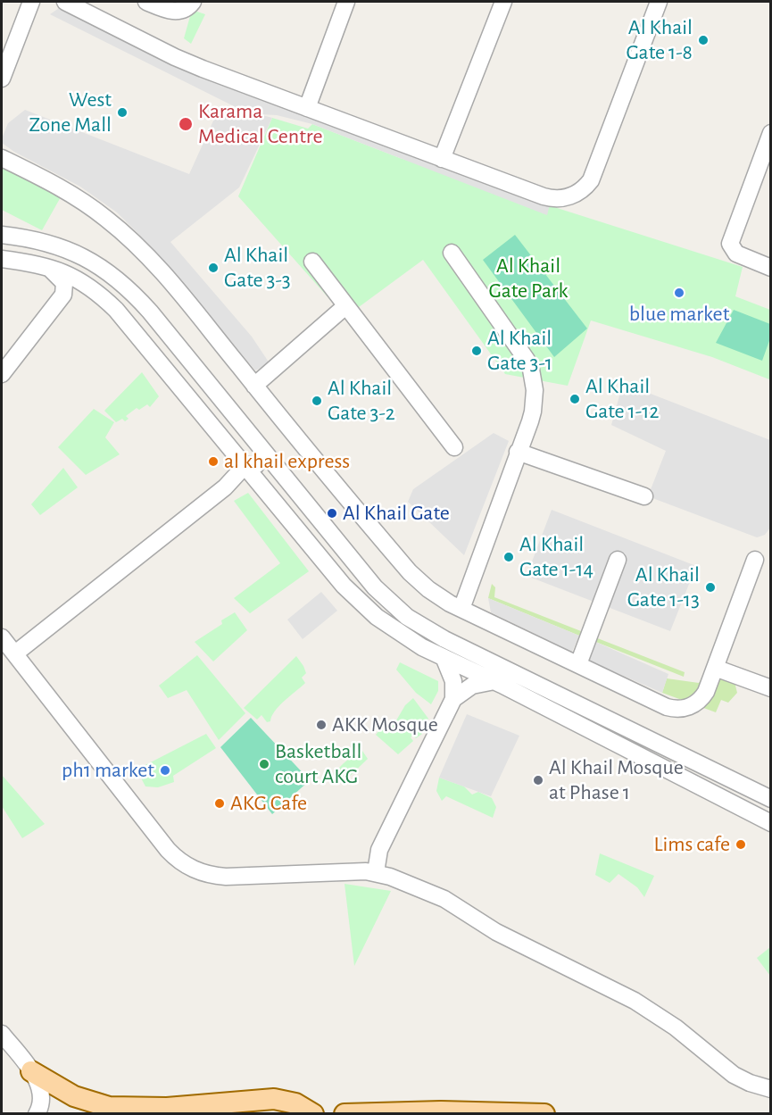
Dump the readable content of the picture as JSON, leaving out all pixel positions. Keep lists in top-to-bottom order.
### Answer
{
  "parks": ["Al Khail Gate Park"],
  "places": [
    "Al Khail Gate 1-8",
    "West Zone Mall",
    "Karama Medical Centre",
    "Al Khail Gate 3-3",
    "blue market",
    "Al Khail Gate 3-1",
    "Al Khail Gate 1-12",
    "Al Khail Gate 3-2",
    "al khail express",
    "Al Khail Gate",
    "Al Khail Gate 1-14",
    "Al Khail Gate 1-13",
    "AKK Mosque",
    "Basketball court AKG",
    "ph1 market",
    "Al Khail Mosque at Phase 1",
    "AKG Cafe",
    "Lims cafe"
  ]
}
